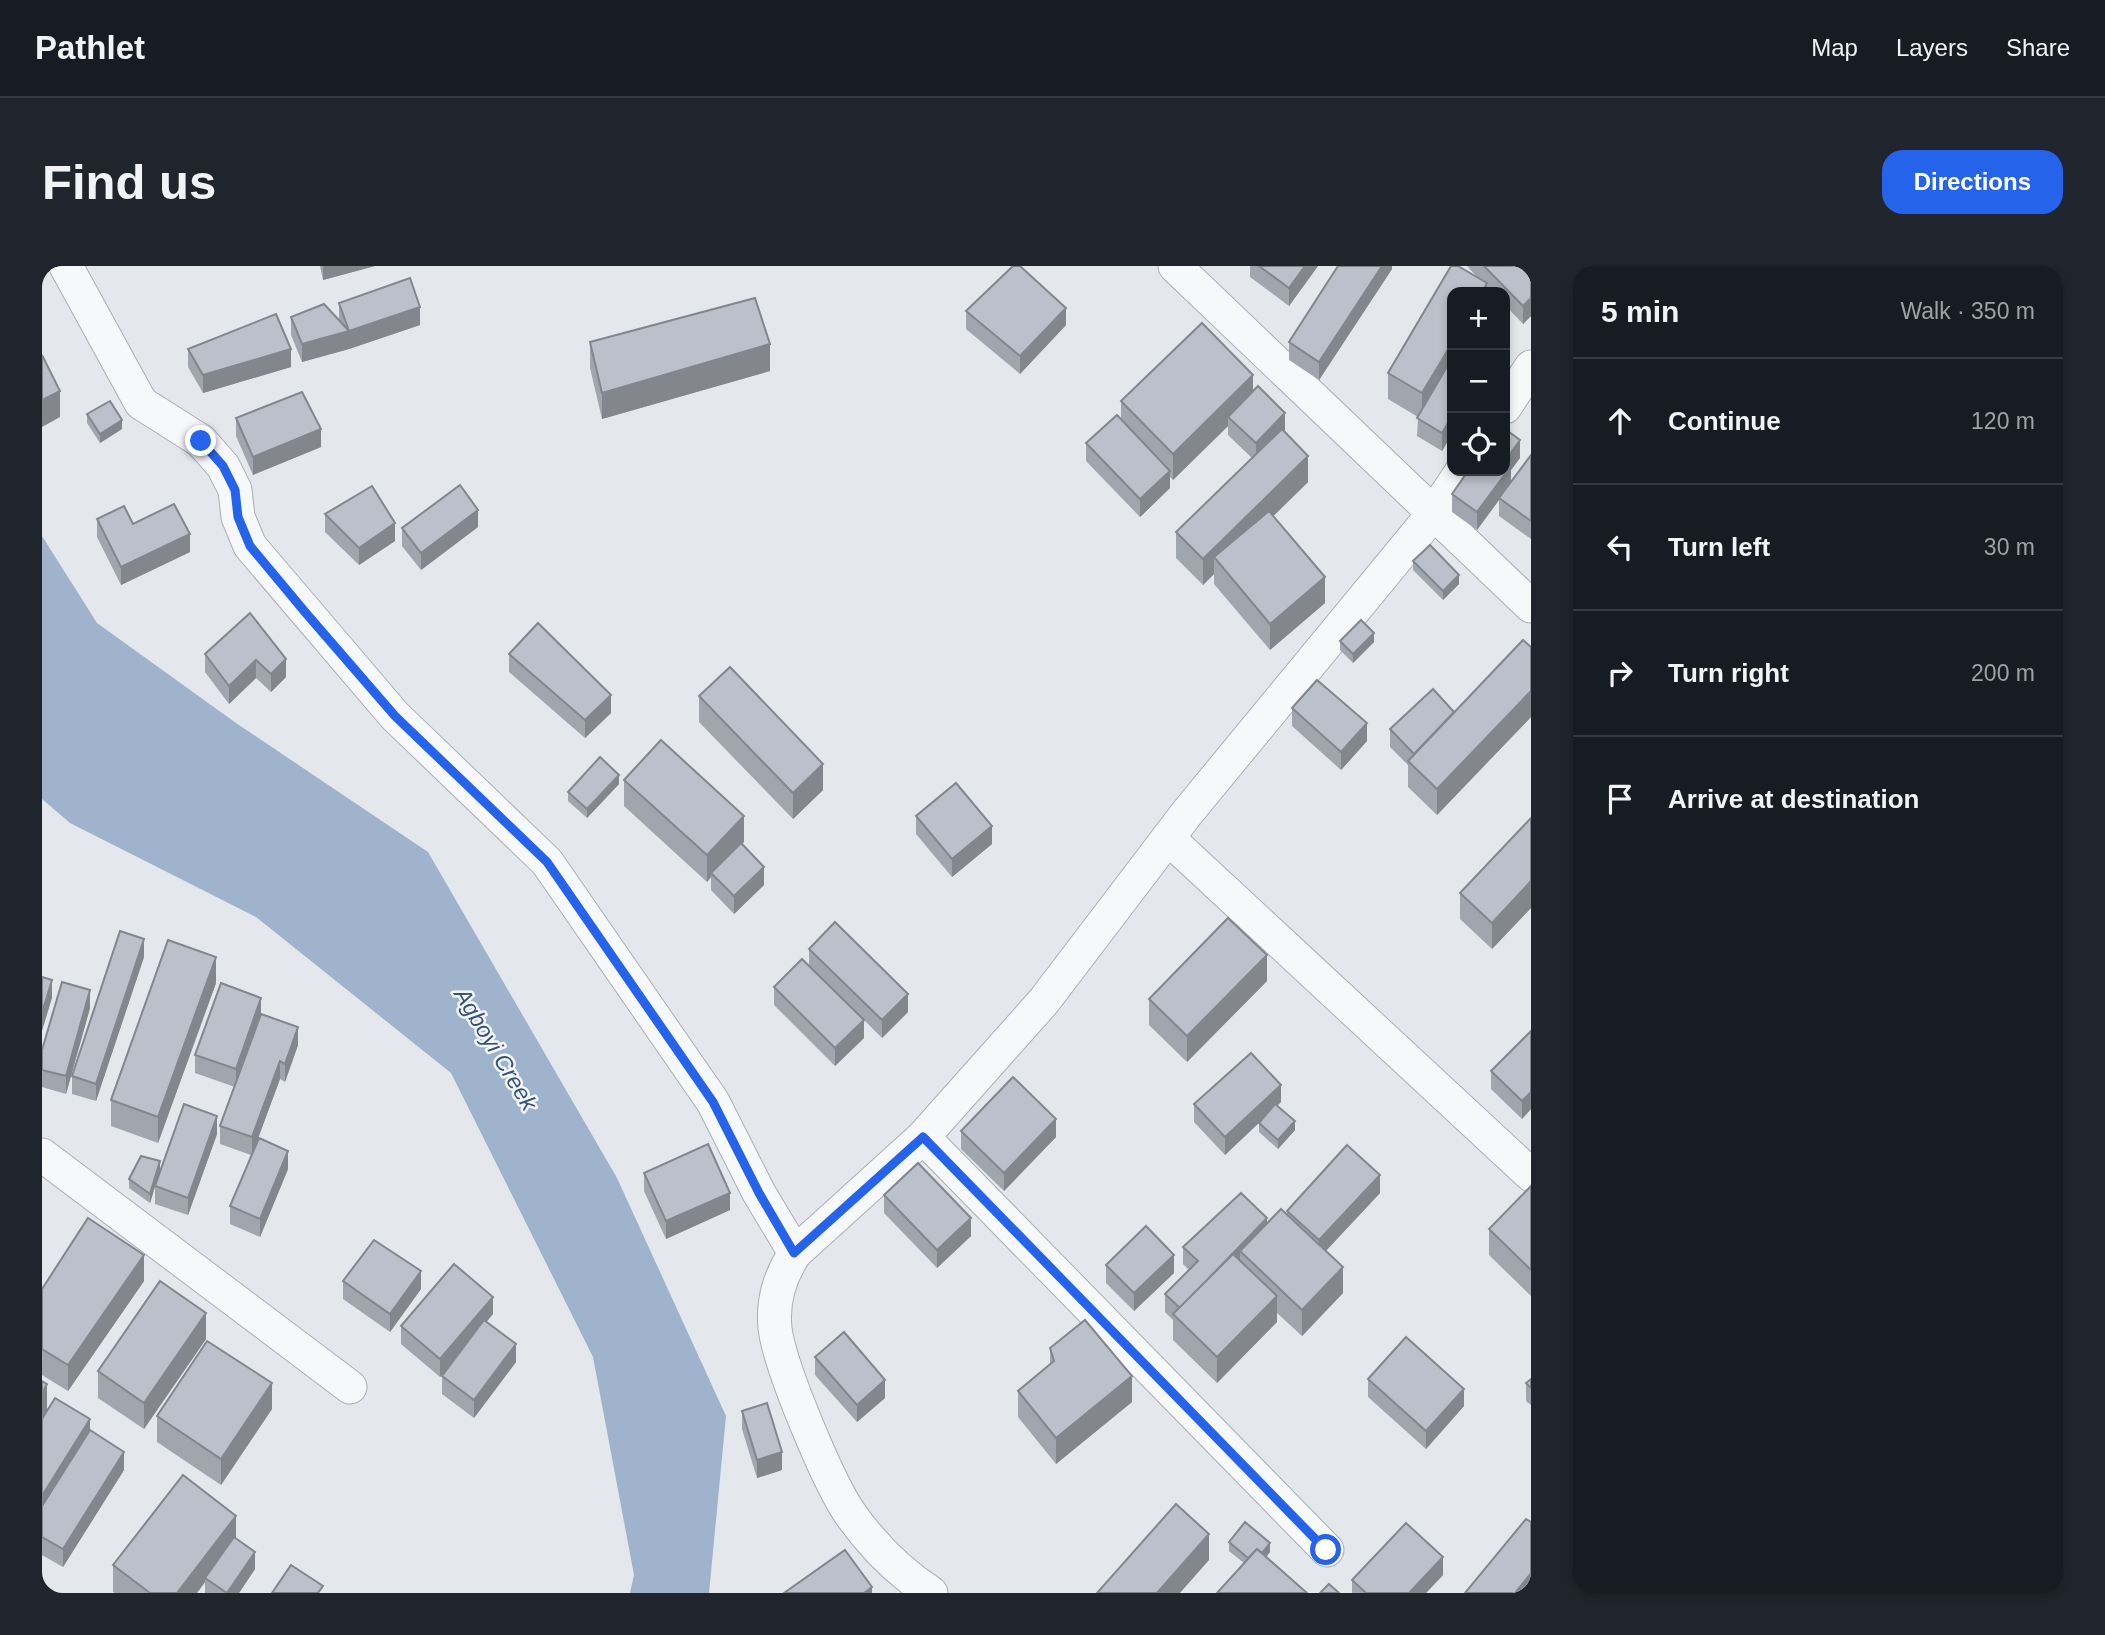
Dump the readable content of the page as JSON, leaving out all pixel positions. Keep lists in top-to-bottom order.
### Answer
{
  "water": ["Agboyi Creek"],
  "page": {
    "header": "Pathlet",
    "nav": ["Map", "Layers", "Share"],
    "buttons": "Directions",
    "title": "Find us",
    "heading": ["5 min", "Walk · 350 m"],
    "map_buttons": ["+", "−"],
    "list": [
      ["Continue", "120 m"],
      ["Turn left", "30 m"],
      ["Turn right", "200 m"],
      "Arrive at destination"
    ]
  }
}
